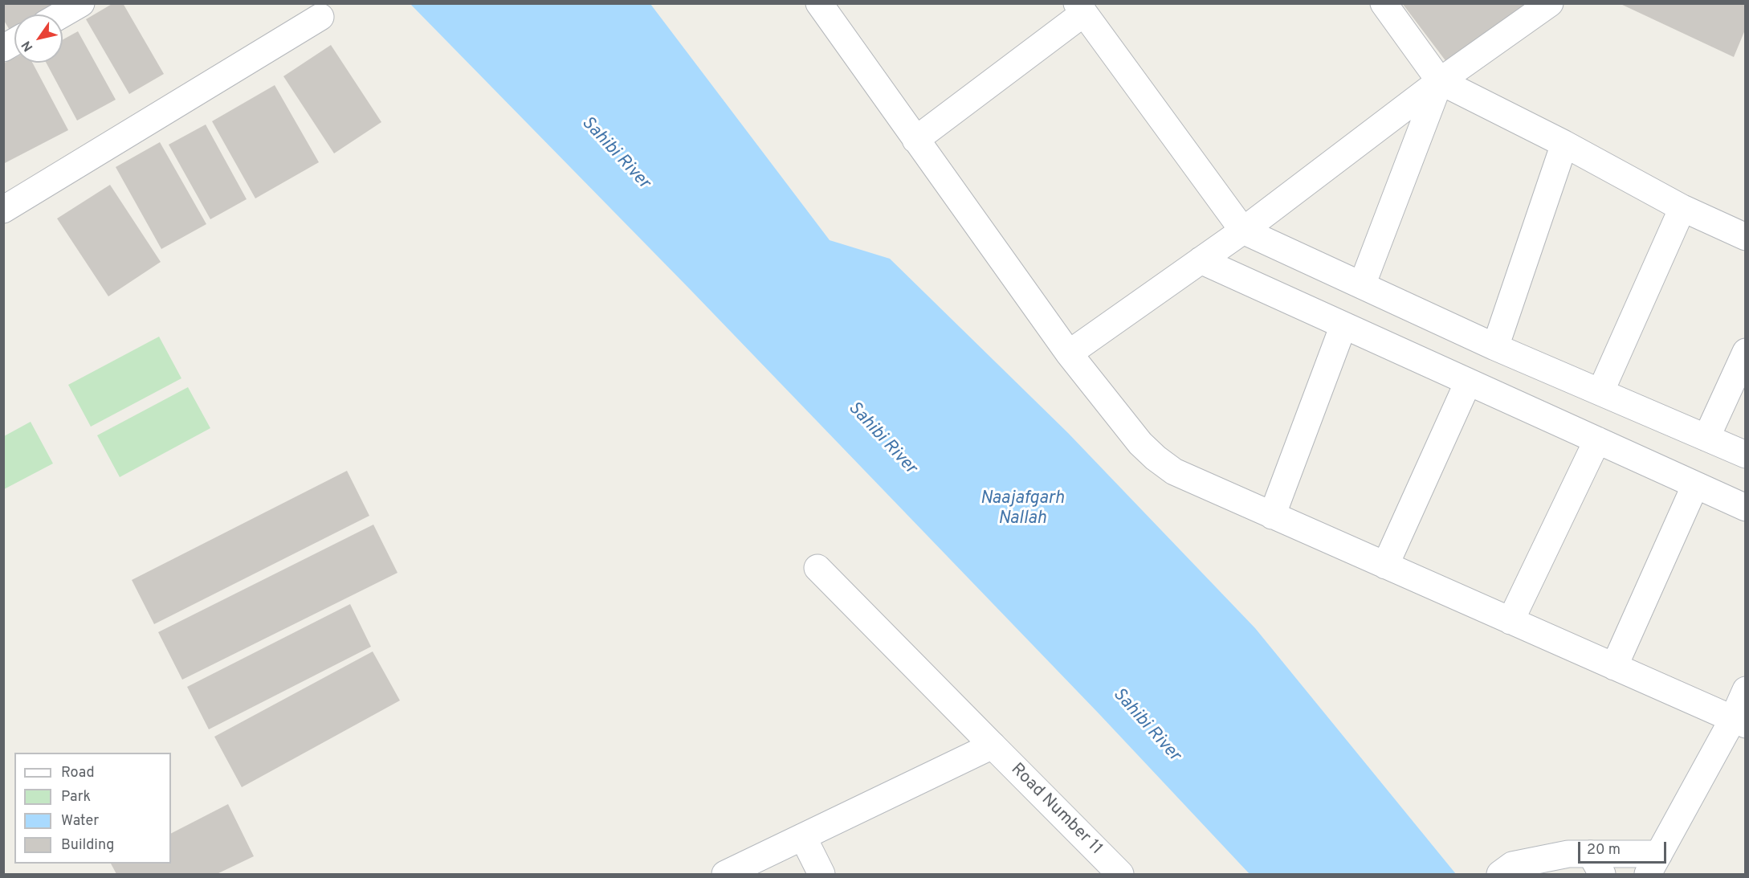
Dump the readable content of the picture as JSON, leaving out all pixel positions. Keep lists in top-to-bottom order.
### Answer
{
  "streets": {
    "street": ["Road Number 11"]
  },
  "water": ["Sahibi River", "Naajafgarh Nallah"],
  "legend": [
    "Road",
    "Park",
    "Water",
    "Building"
  ],
  "scale_bar": "20 m",
  "north": "bottom left"
}
